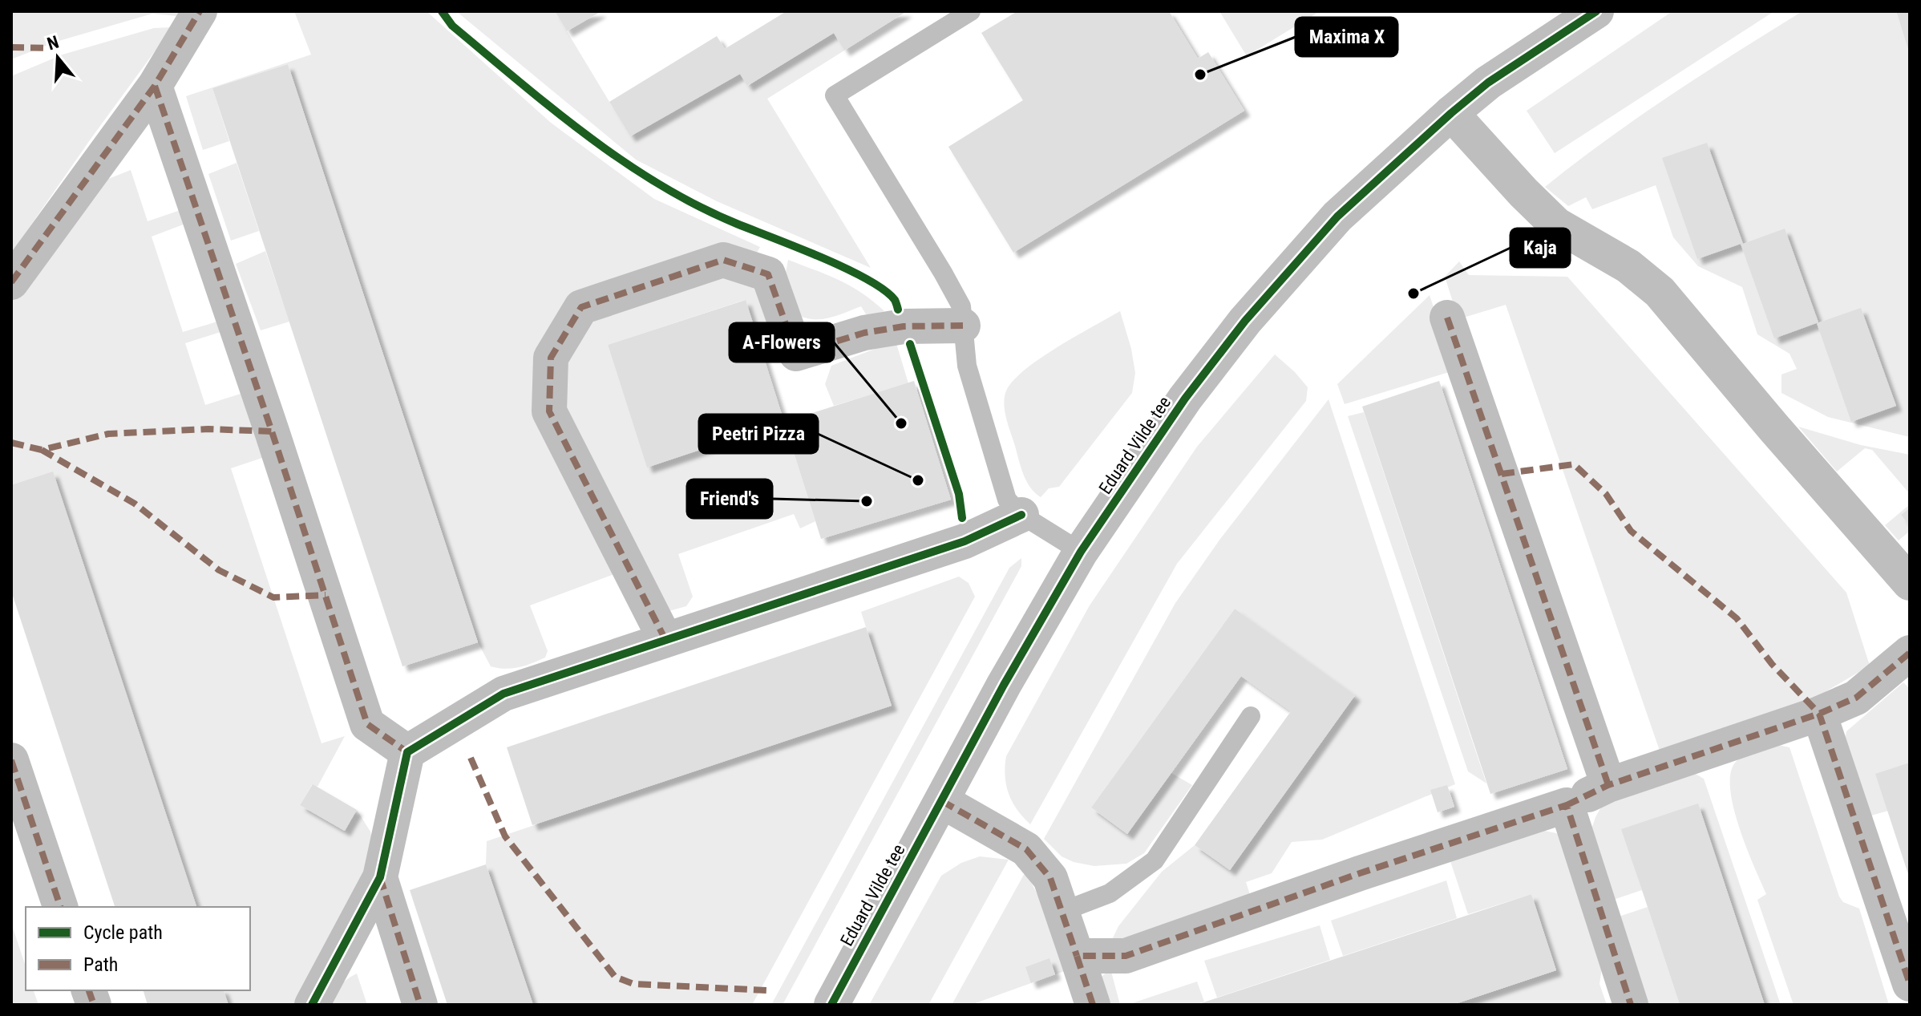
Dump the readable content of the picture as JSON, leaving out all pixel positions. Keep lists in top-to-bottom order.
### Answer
{
  "streets": {
    "street": ["Eduard Vilde tee"]
  },
  "places": [
    "Maxima X",
    "Kaja",
    "A-Flowers",
    "Peetri Pizza",
    "Friend's"
  ],
  "legend": ["Cycle path", "Path"],
  "north": "top"
}
